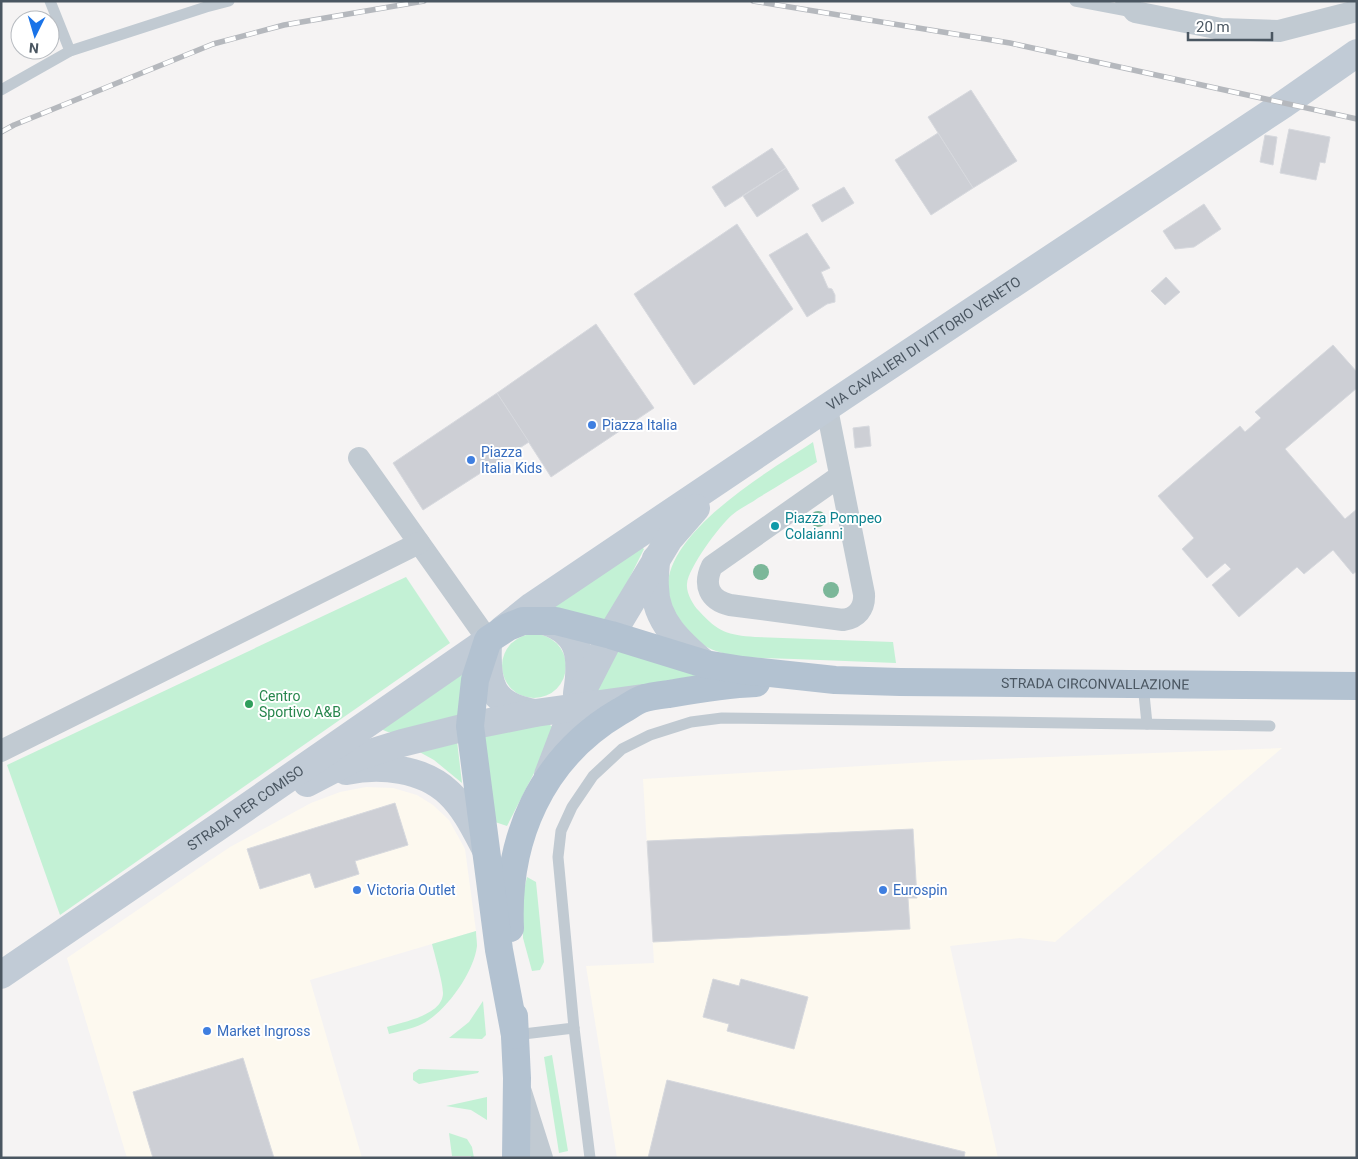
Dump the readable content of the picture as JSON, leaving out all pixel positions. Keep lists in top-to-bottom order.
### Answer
{
  "streets": {
    "main road": ["VIA CAVALIERI DI VITTORIO VENETO", "STRADA CIRCONVALLAZIONE", "STRADA PER COMISO"]
  },
  "crossings": [
    ["VIA CAVALIERI DI VITTORIO VENETO", "STRADA PER COMISO"]
  ],
  "places": [
    "Piazza Italia",
    "Piazza Italia Kids",
    "Piazza Pompeo Colaianni",
    "Centro Sportivo A&B",
    "Victoria Outlet",
    "Eurospin",
    "Market Ingross"
  ],
  "scale_bar": "20 m",
  "north": "bottom"
}
